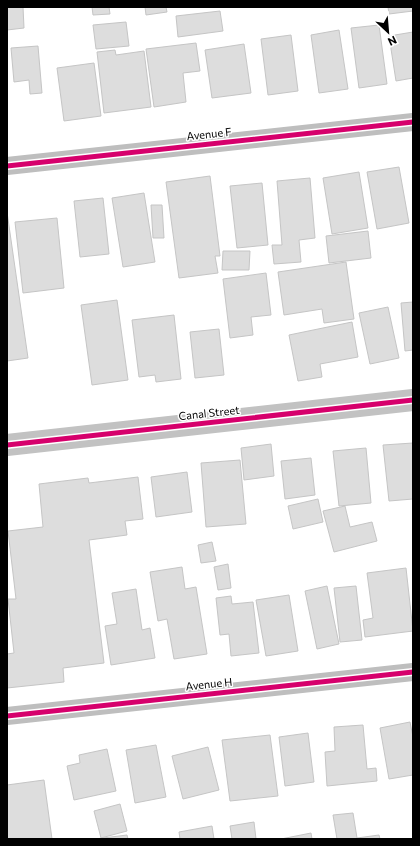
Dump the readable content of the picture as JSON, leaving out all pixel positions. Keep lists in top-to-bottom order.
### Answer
{
  "streets": {
    "street": ["Avenue F", "Canal Street", "Avenue H"]
  },
  "north": "bottom right"
}
